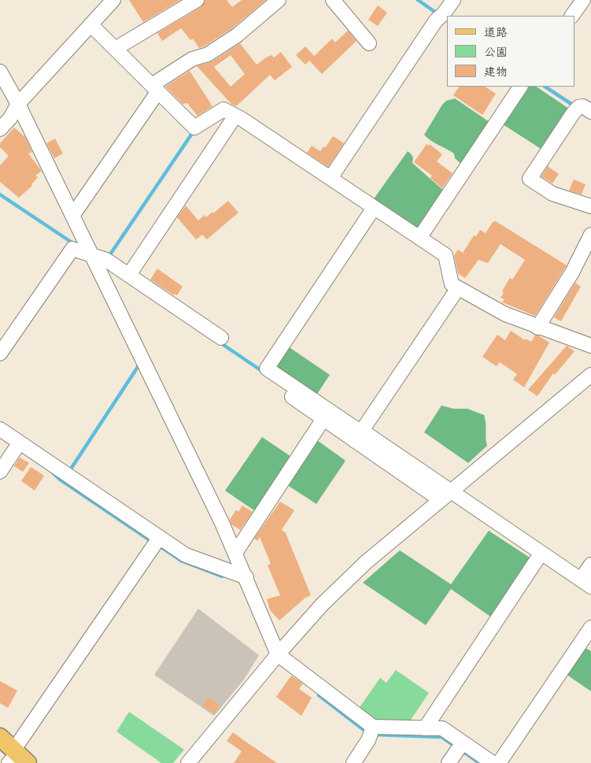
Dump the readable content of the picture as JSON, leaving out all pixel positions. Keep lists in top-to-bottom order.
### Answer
{
  "legend": ["道路", "公園", "建物"]
}
